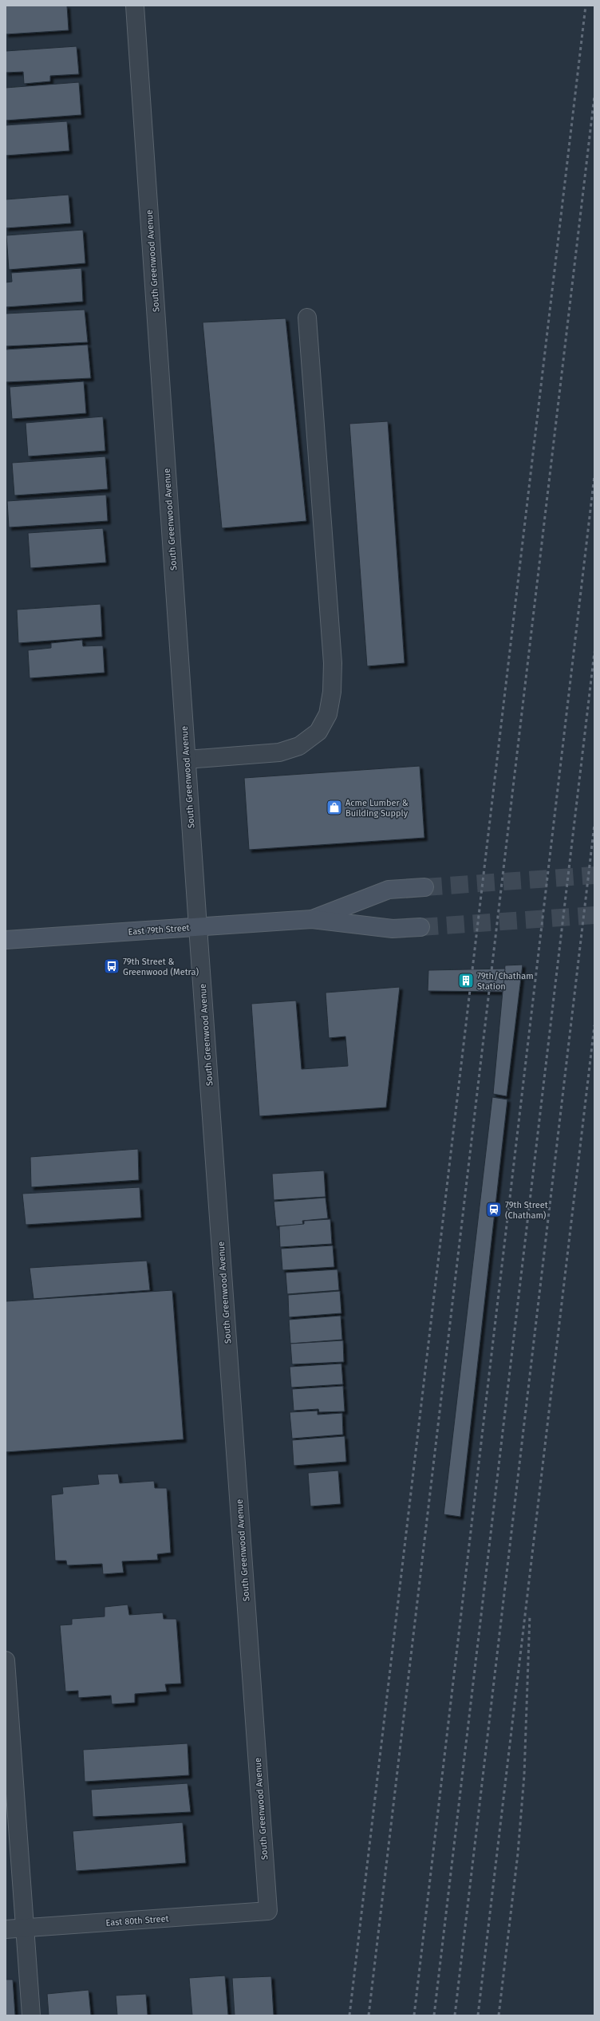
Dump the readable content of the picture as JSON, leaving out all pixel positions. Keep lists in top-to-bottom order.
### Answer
{
  "streets": {
    "main road": ["East 79th Street"],
    "street": ["South Greenwood Avenue", "East 80th Street"]
  },
  "crossings": [
    ["South Greenwood Avenue", "East 79th Street"],
    ["South Greenwood Avenue", "East 80th Street"]
  ],
  "places": {
    "shop": ["Acme Lumber & Building Supply"],
    "bus stop": ["79th Street & Greenwood (Metra)"],
    "building": ["79th/Chatham Station"],
    "station": ["79th Street (Chatham)"]
  }
}
